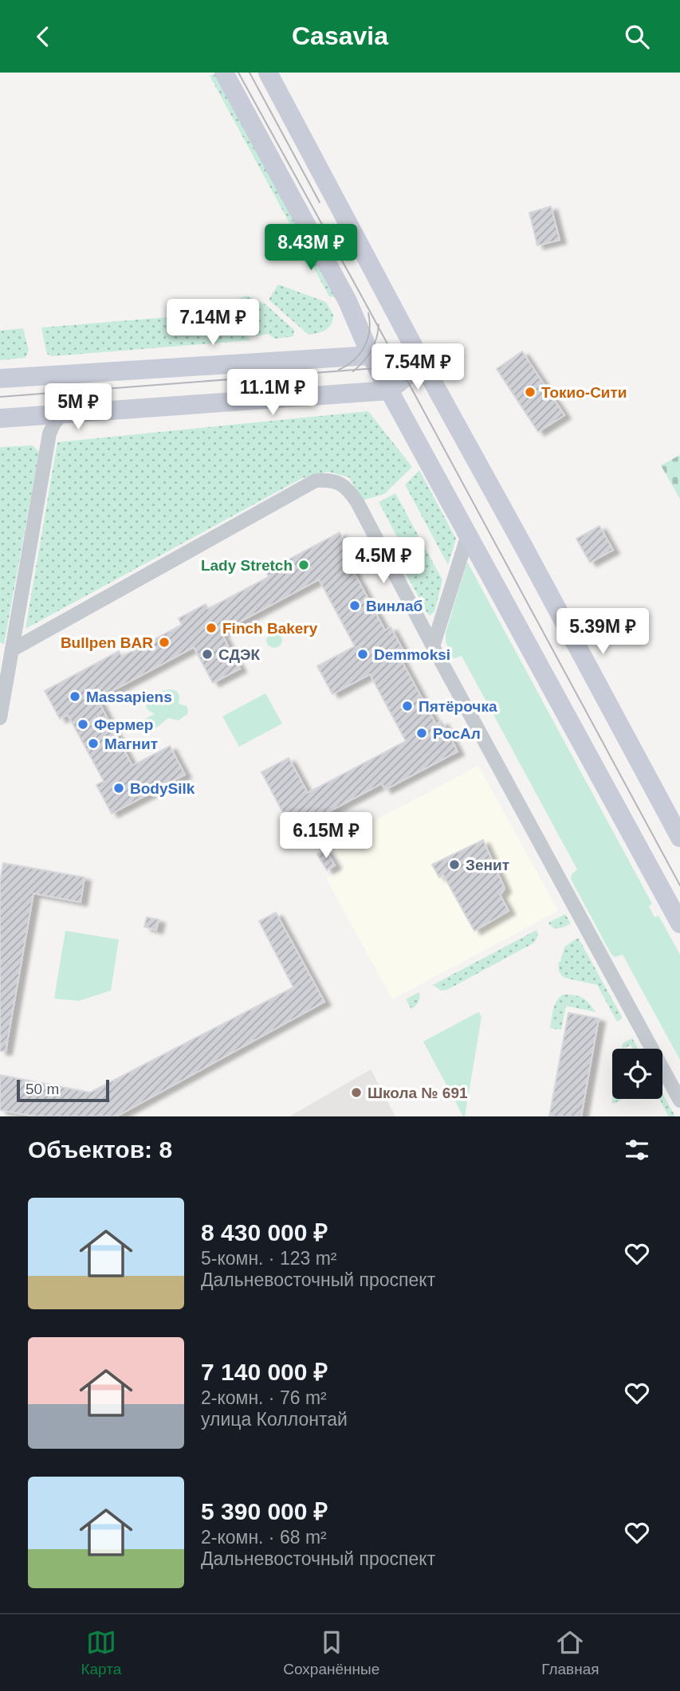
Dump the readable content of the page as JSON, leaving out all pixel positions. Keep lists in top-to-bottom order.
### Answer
{
  "places": [
    "Токио-Сити",
    "Lady Stretch",
    "Винлаб",
    "Finch Bakery",
    "Bullpen BAR",
    "СДЭК",
    "Demmoksi",
    "Massapiens",
    "Пятёрочка",
    "Фермер",
    "РосАл",
    "Магнит",
    "BodySilk",
    "Зенит",
    "Школа № 691"
  ],
  "scale_bar": "50 m",
  "page": {
    "header": "Casavia",
    "price": [
      "8.43M ₽",
      "7.14M ₽",
      "7.54M ₽",
      "11.1M ₽",
      "5M ₽",
      "4.5M ₽",
      "5.39M ₽",
      "6.15M ₽"
    ],
    "scale": "50 m",
    "heading": "Объектов: 8",
    "list": [
      {
        "name": "8 430 000 ₽",
        "note": "5-комн. · 123 m² · Дальневосточный проспект"
      },
      {
        "name": "7 140 000 ₽",
        "note": "2-комн. · 76 m² · улица Коллонтай"
      },
      {
        "name": "5 390 000 ₽",
        "note": "2-комн. · 68 m² · Дальневосточный проспект"
      }
    ],
    "tabs": ["Карта", "Сохранённые", "Главная"]
  }
}
